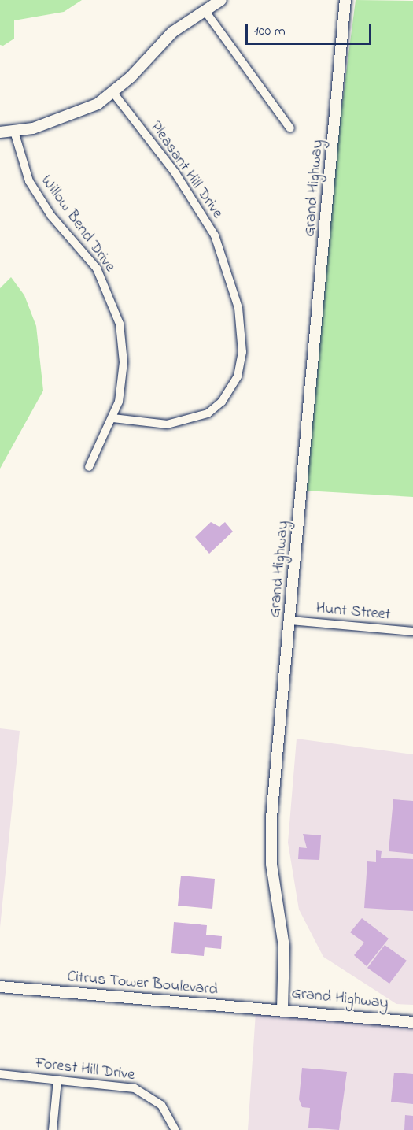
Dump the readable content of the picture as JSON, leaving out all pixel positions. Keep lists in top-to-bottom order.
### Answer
{
  "streets": {
    "street": [
      "Pleasant Hill Drive",
      "Grand Highway",
      "Willow Bend Drive",
      "Hunt Street",
      "Citrus Tower Boulevard",
      "Forest Hill Drive"
    ]
  },
  "crossings": [
    ["Pleasant Hill Drive", "Willow Bend Drive"],
    ["Grand Highway", "Hunt Street"],
    ["Grand Highway", "Citrus Tower Boulevard"]
  ],
  "scale_bar": "100 m"
}
